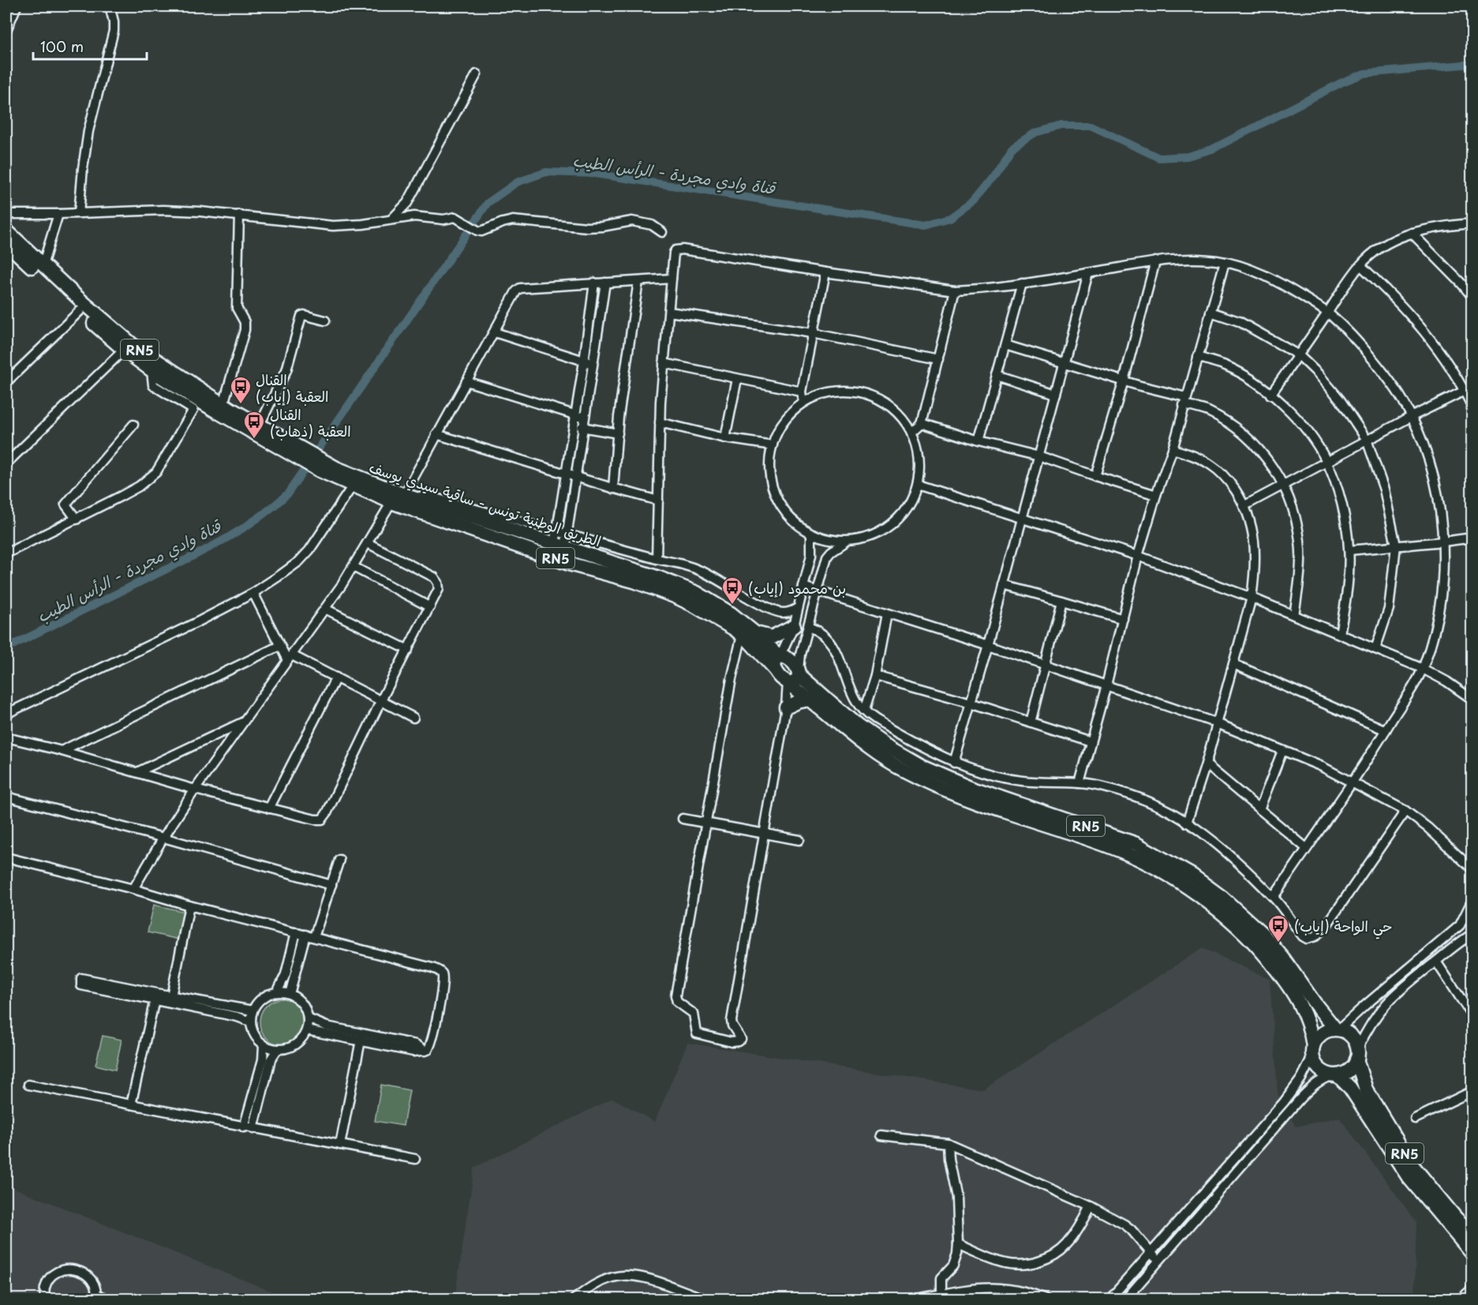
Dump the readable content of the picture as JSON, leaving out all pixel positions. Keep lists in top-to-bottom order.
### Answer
{
  "streets": {
    "highway": ["RN5", "الطريق الوطنية تونس - ساقية سيدي يوسف"]
  },
  "crossings": [
    ["RN5", "الطريق الوطنية تونس - ساقية سيدي يوسف"]
  ],
  "water": ["قناة وادي مجردة - الرأس الطيب"],
  "places": {
    "bus stop": [
      "القنال العقبة (إياب)",
      "القنال العقبة (ذهاب)",
      "بن محمود (إياب)",
      "حي الواحة (إياب)"
    ]
  },
  "scale_bar": "100 m"
}
